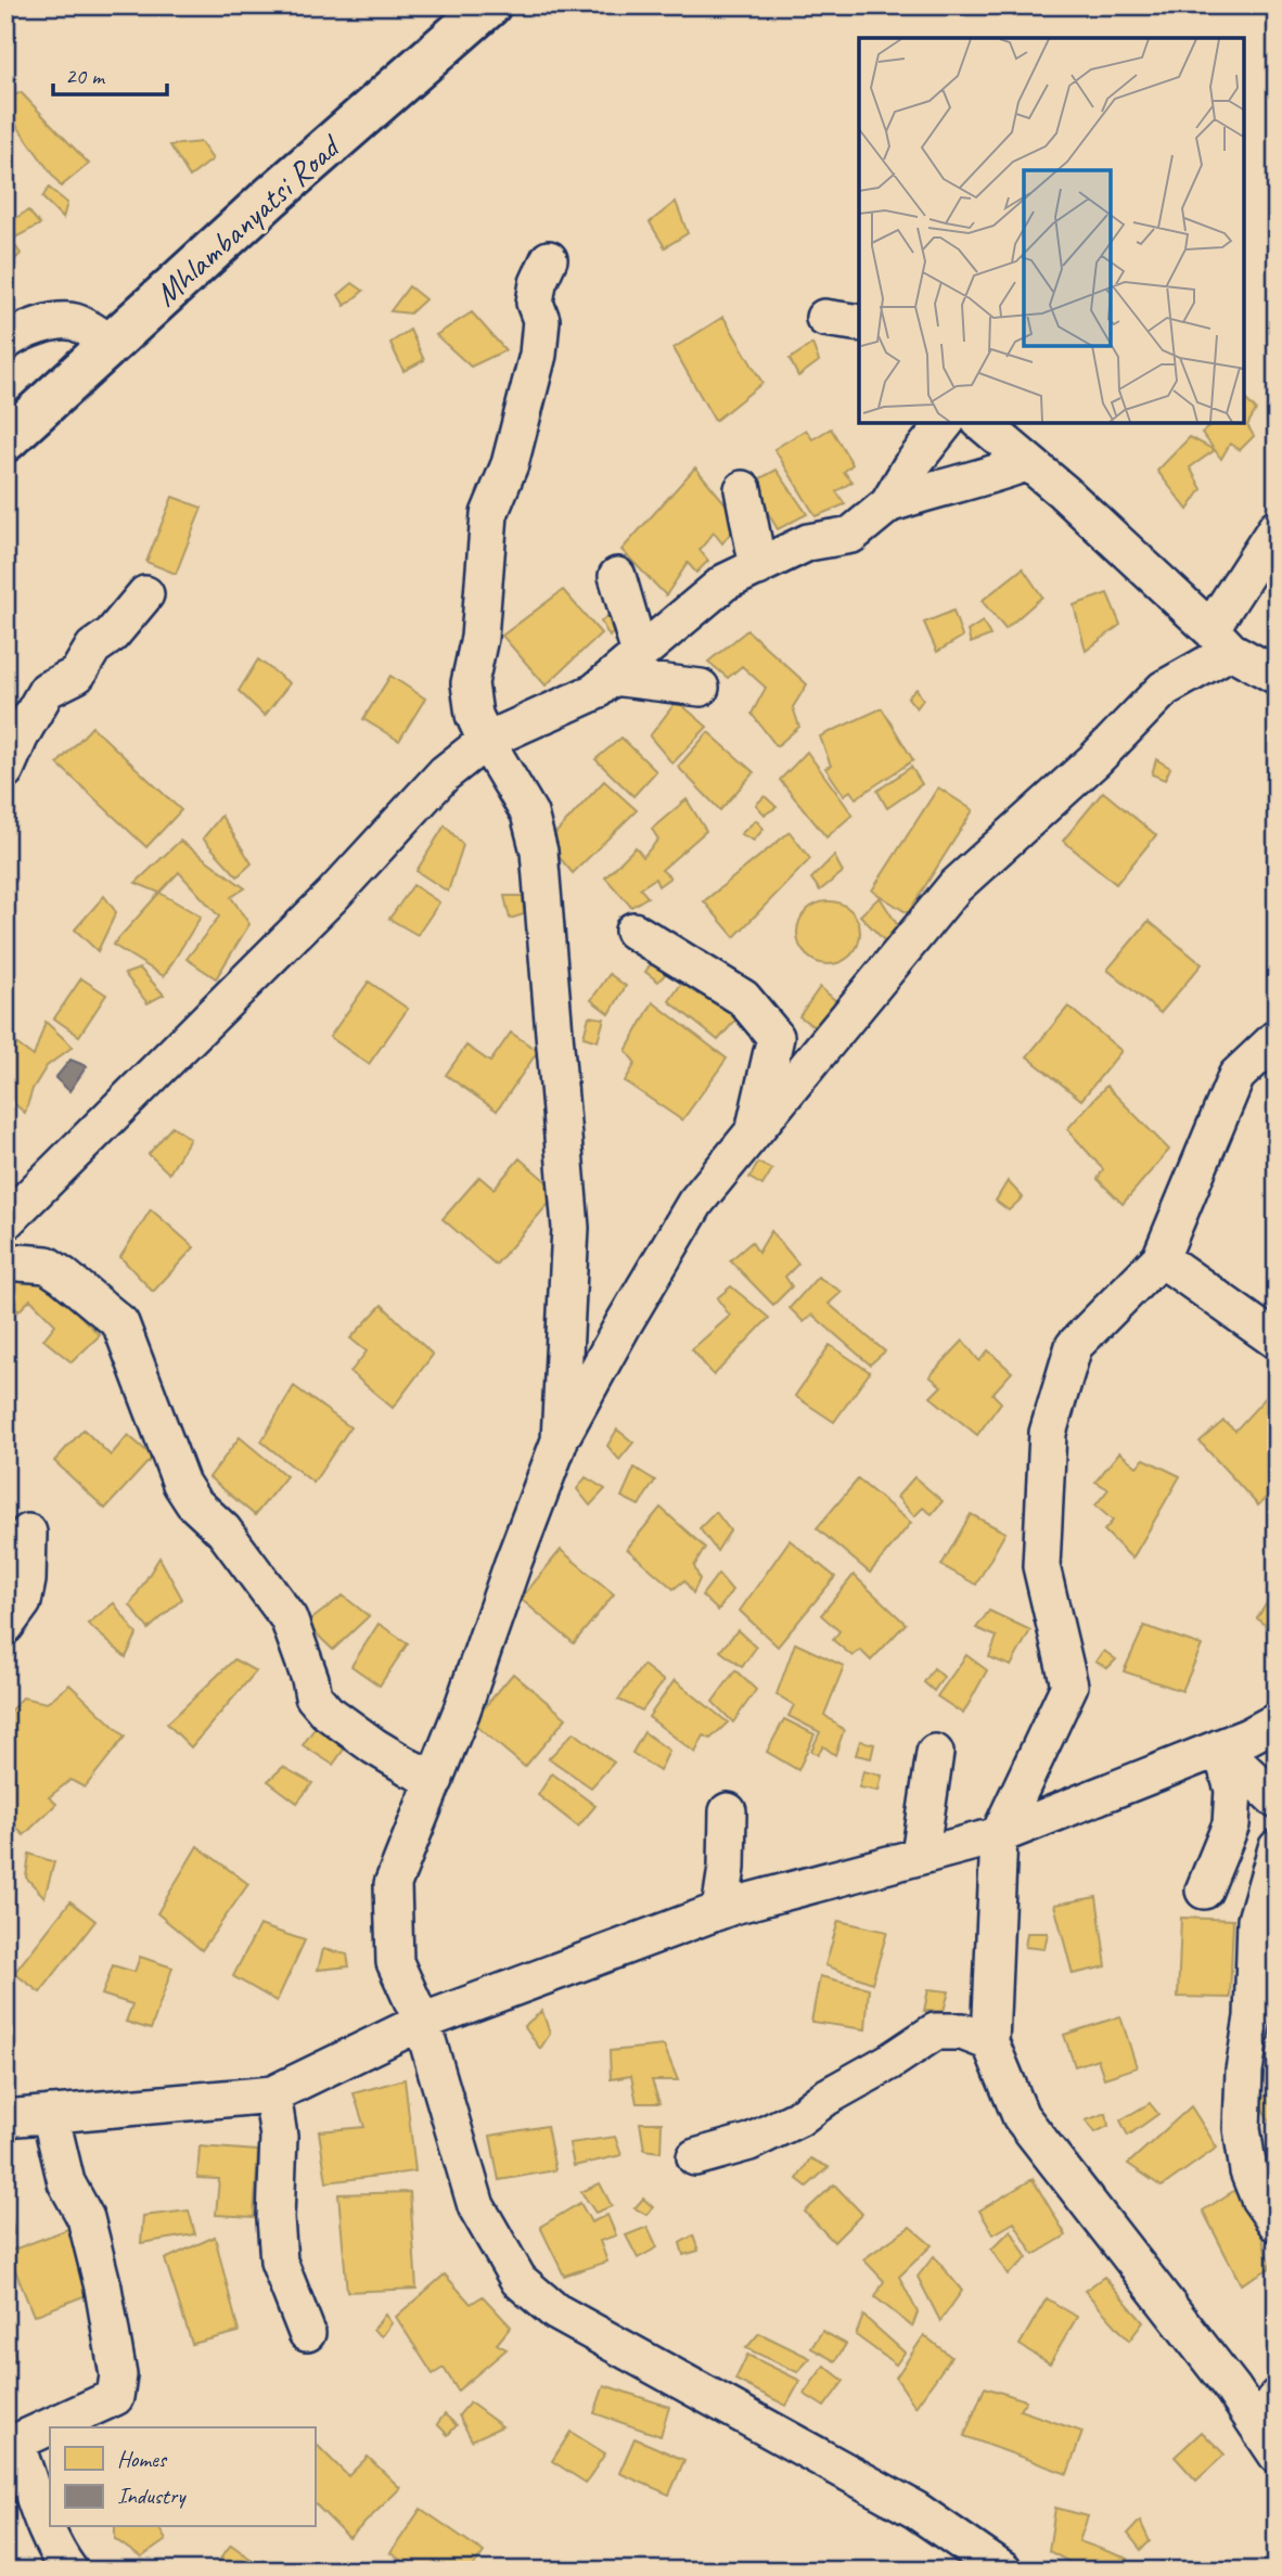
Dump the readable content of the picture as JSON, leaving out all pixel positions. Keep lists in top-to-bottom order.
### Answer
{
  "streets": {
    "main road": ["Mhlambanyatsi Road"]
  },
  "legend": ["Homes", "Industry"],
  "scale_bar": "20 m"
}
